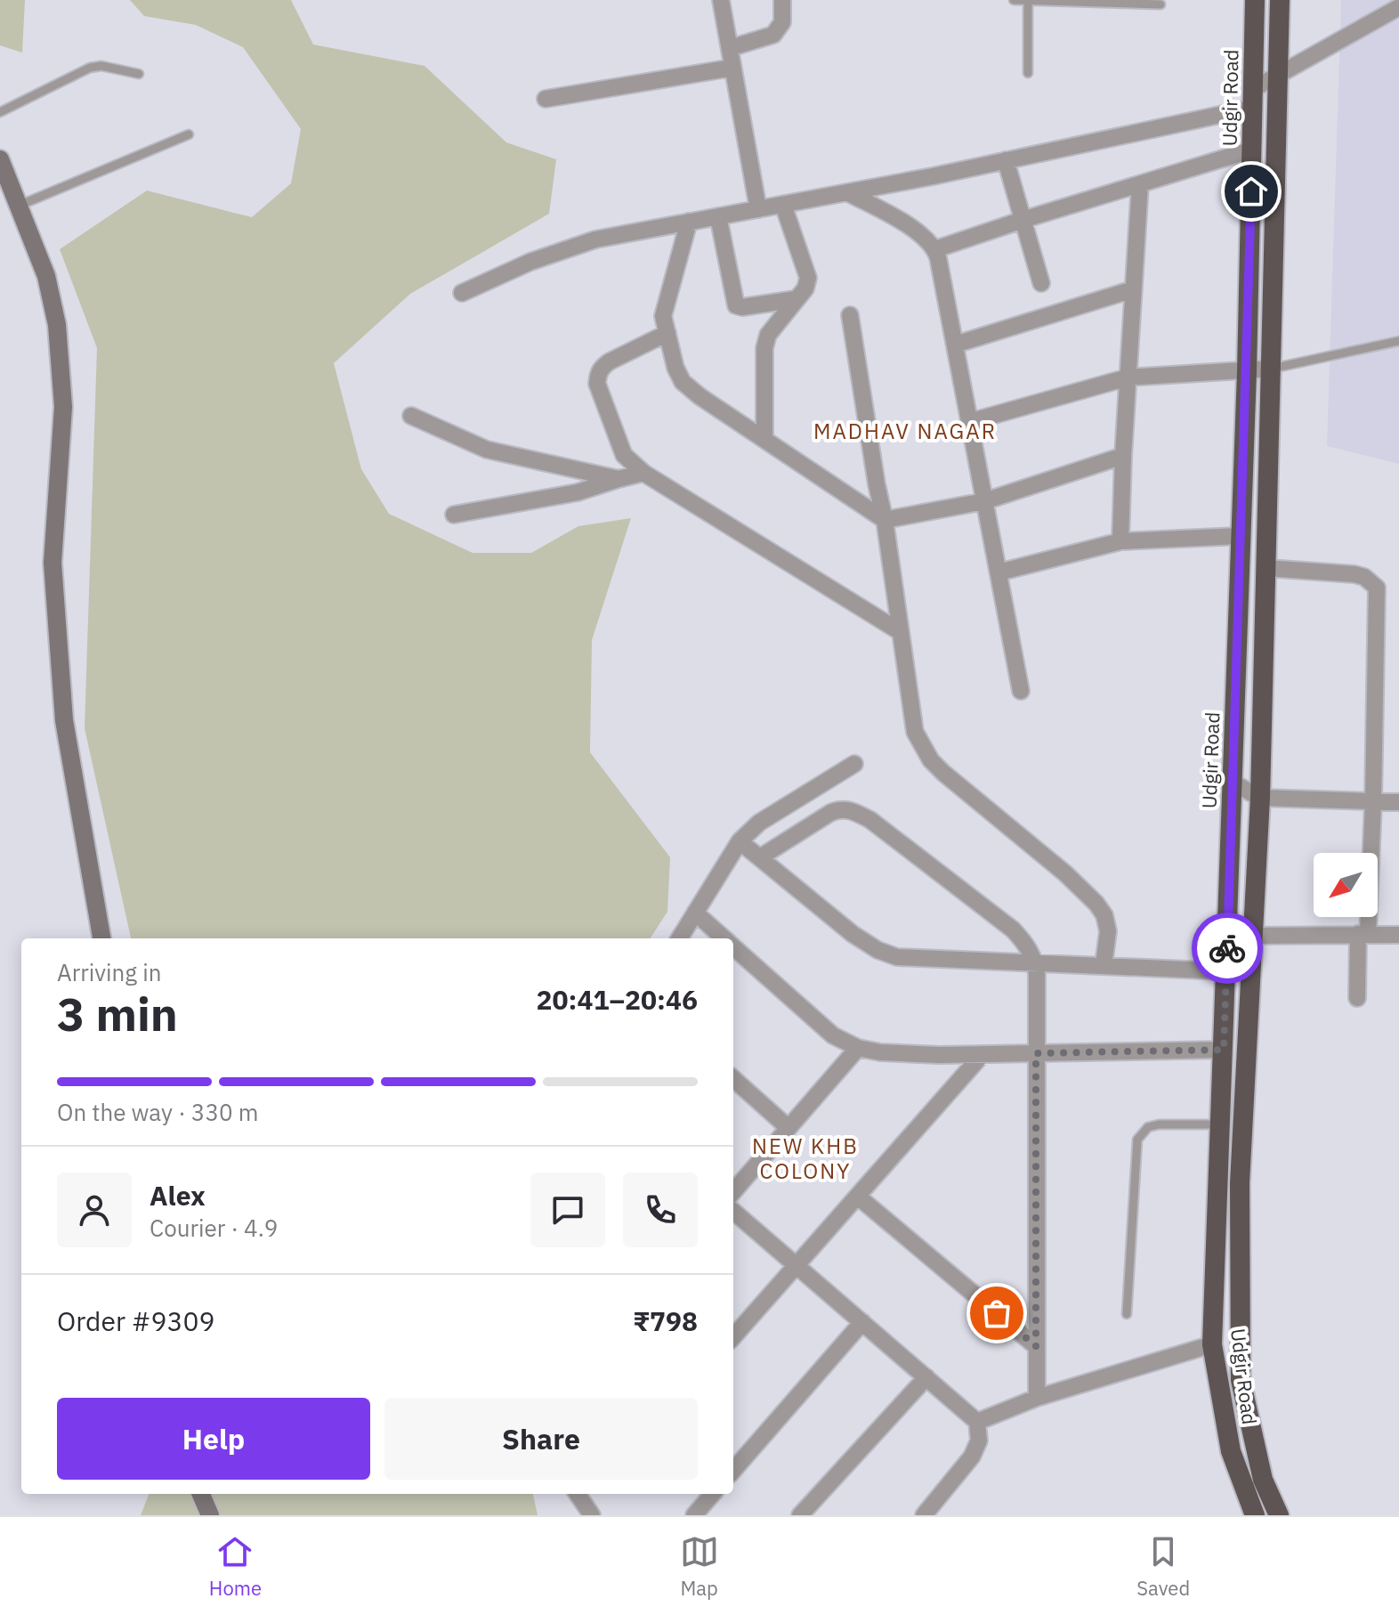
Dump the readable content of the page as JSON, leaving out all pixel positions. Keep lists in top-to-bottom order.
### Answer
{
  "streets": {
    "highway": ["Udgir Road"]
  },
  "districts": ["MADHAV NAGAR", "NEW KHB COLONY"],
  "north": "bottom left",
  "page": {
    "heading": ["3 min", "Arriving in", "20:41–20:46"],
    "panel": [
      "Alex",
      "Courier · 4.9",
      "Order #9309",
      "₹798"
    ],
    "bar": "On the way · 330 m",
    "buttons": ["Help", "Share"],
    "tabs": ["Home", "Map", "Saved"]
  }
}
